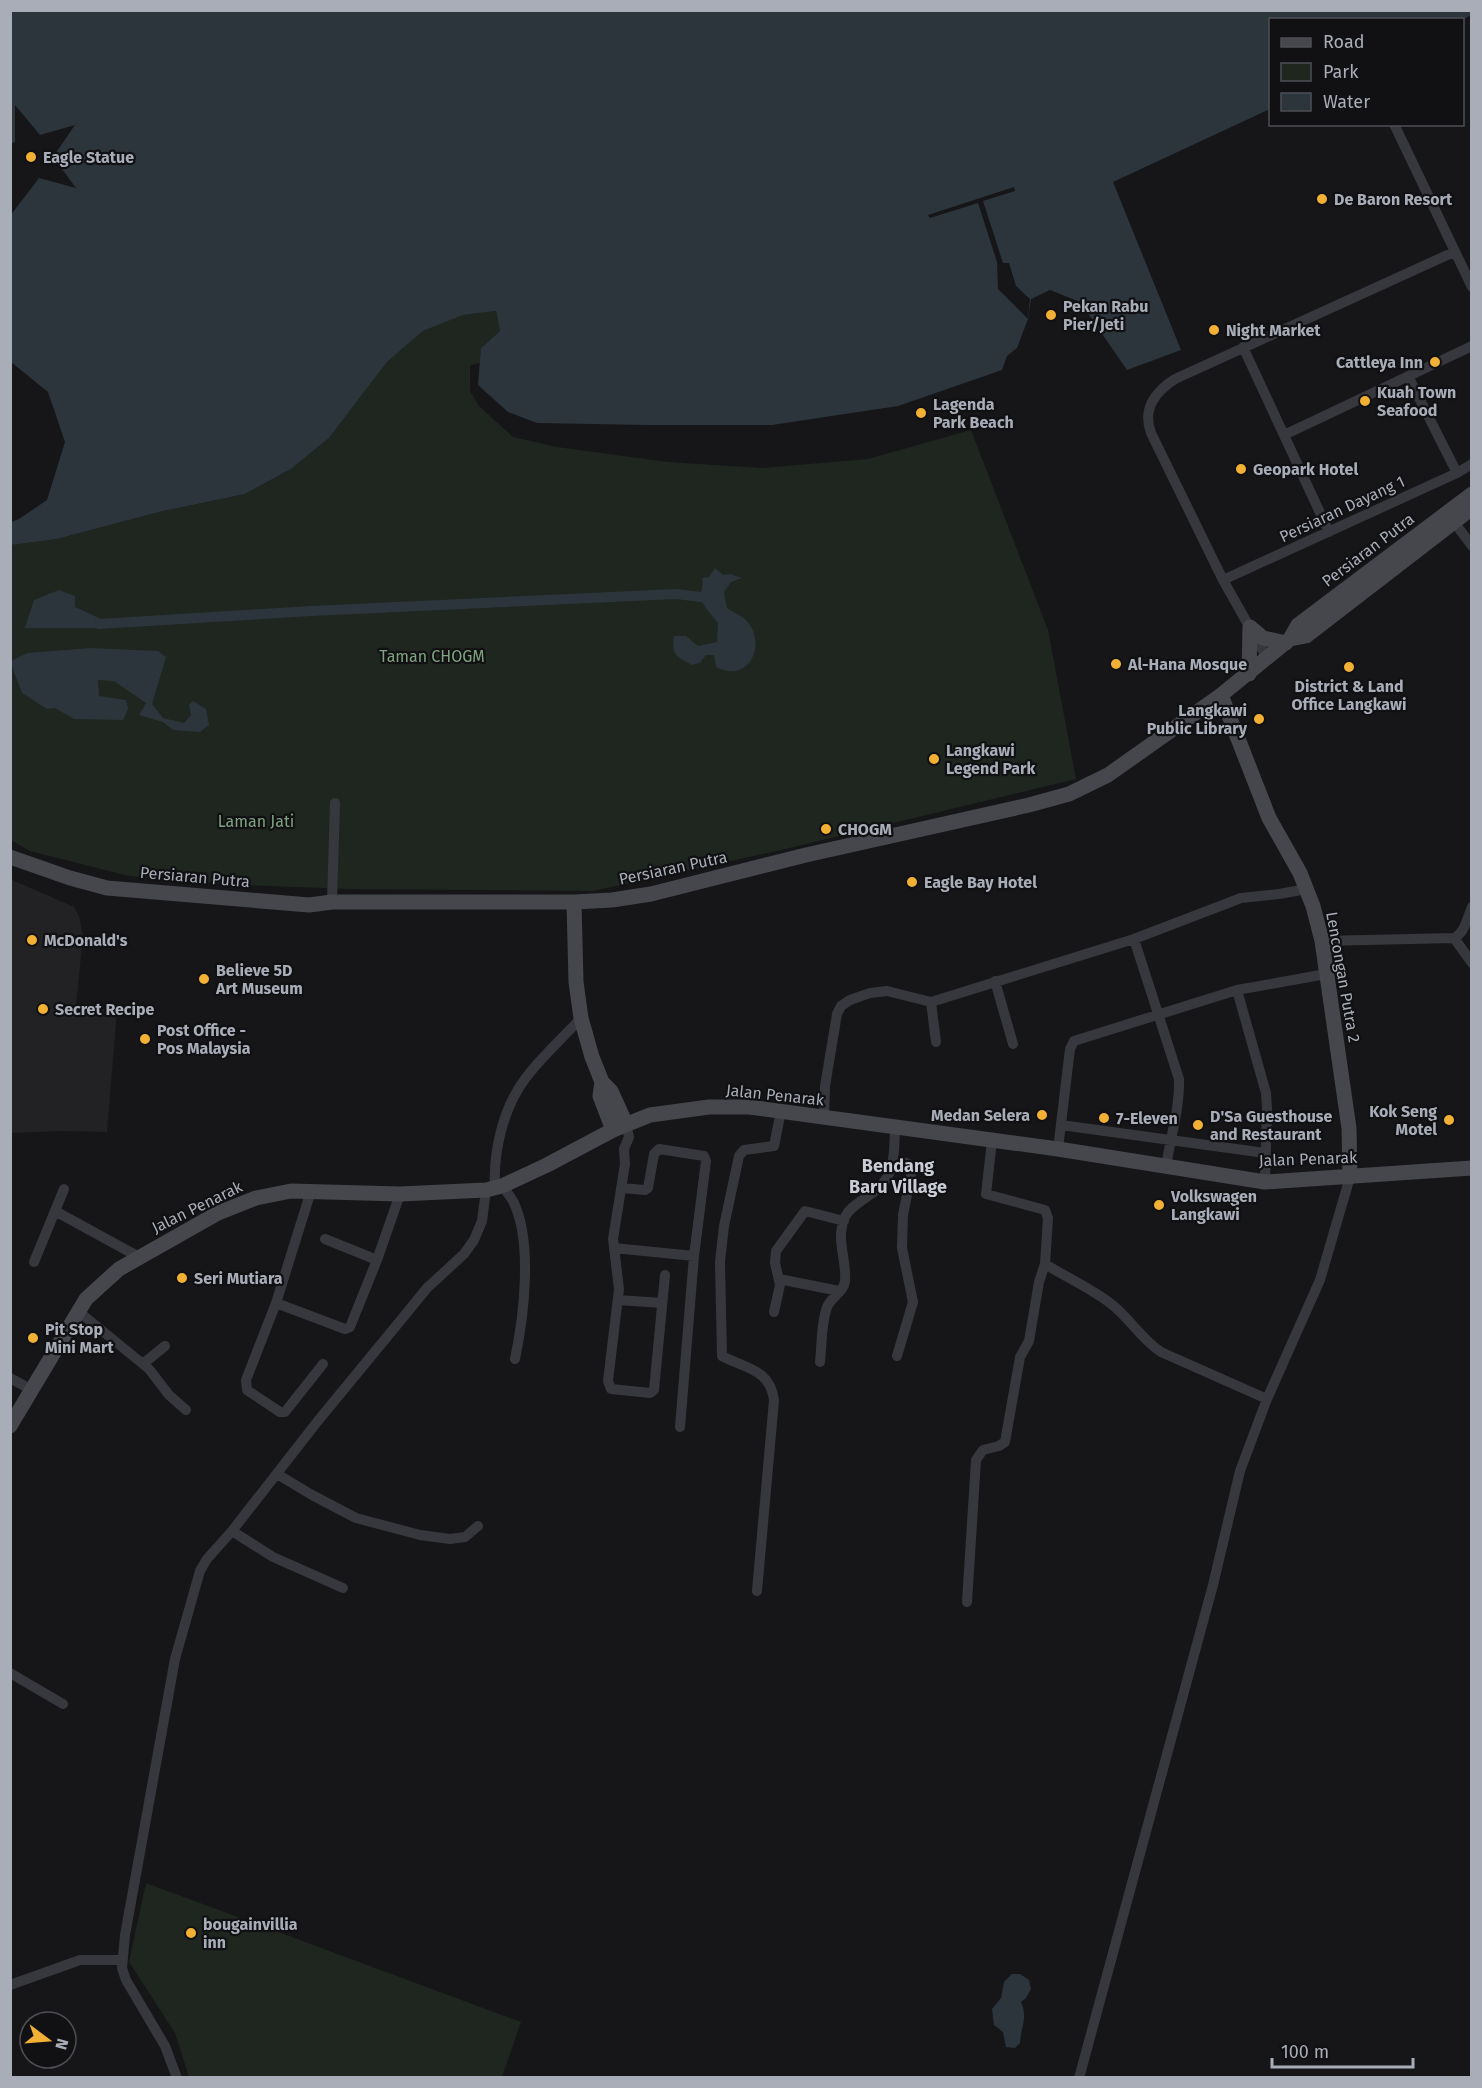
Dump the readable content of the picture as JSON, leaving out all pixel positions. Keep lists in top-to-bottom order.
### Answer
{
  "streets": {
    "main road": ["Persiaran Putra", "Lencongan Putra 2", "Jalan Penarak"],
    "street": ["Persiaran Dayang 1"]
  },
  "crossings": [
    ["Persiaran Putra", "Lencongan Putra 2"],
    ["Lencongan Putra 2", "Jalan Penarak"]
  ],
  "districts": ["Bendang Baru Village"],
  "parks": ["Taman CHOGM", "Laman Jati"],
  "places": [
    "Eagle Statue",
    "De Baron Resort",
    "Pekan Rabu Pier/Jeti",
    "Night Market",
    "Cattleya Inn",
    "Kuah Town Seafood",
    "Lagenda Park Beach",
    "Geopark Hotel",
    "Al-Hana Mosque",
    "District & Land Office Langkawi",
    "Langkawi Public Library",
    "Langkawi Legend Park",
    "CHOGM",
    "Eagle Bay Hotel",
    "McDonald's",
    "Believe 5D Art Museum",
    "Secret Recipe",
    "Post Office - Pos Malaysia",
    "Medan Selera",
    "7-Eleven",
    "Kok Seng Motel",
    "D'Sa Guesthouse and Restaurant",
    "Volkswagen Langkawi",
    "Seri Mutiara",
    "Pit Stop Mini Mart",
    "bougainvillia inn"
  ],
  "legend": ["Road", "Park", "Water"],
  "scale_bar": "100 m",
  "north": "right"
}
